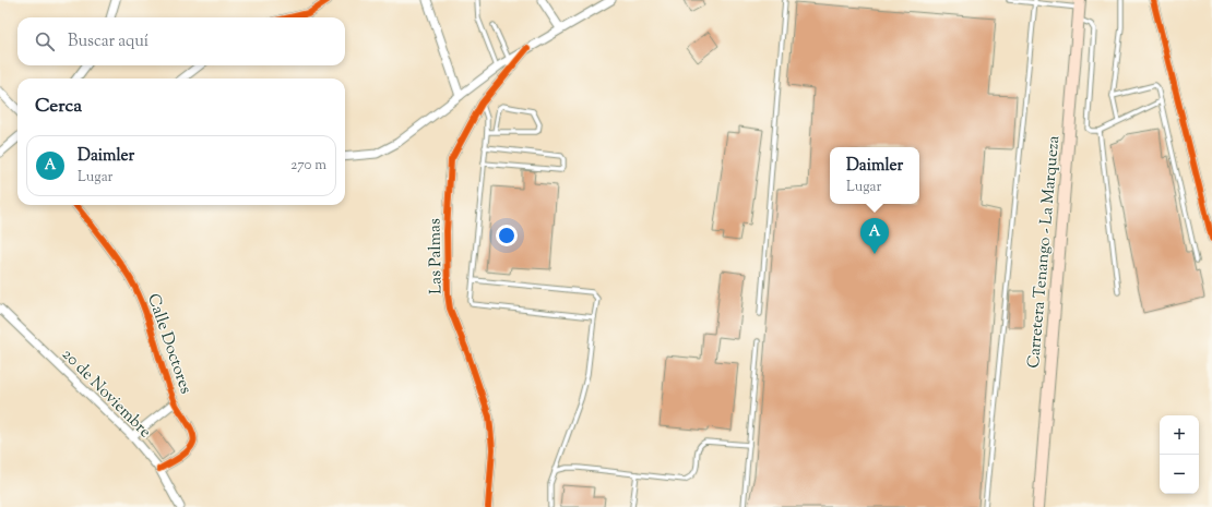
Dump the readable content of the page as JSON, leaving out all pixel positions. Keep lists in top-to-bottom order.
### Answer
{
  "streets": {
    "main road": ["Carretera Tenango - La Marqueza"],
    "street": ["Las Palmas", "Calle Doctores", "20 de Noviembre"]
  },
  "crossings": [
    ["Calle Doctores", "20 de Noviembre"]
  ],
  "page": {
    "search": "Buscar aquí",
    "heading": "Cerca",
    "list": [
      {
        "mark": "A",
        "name": "Daimler",
        "note": "Lugar",
        "value": "270 m"
      }
    ],
    "popup": ["Daimler", "Lugar"],
    "pins": "A",
    "map_buttons": ["+", "−"]
  }
}
